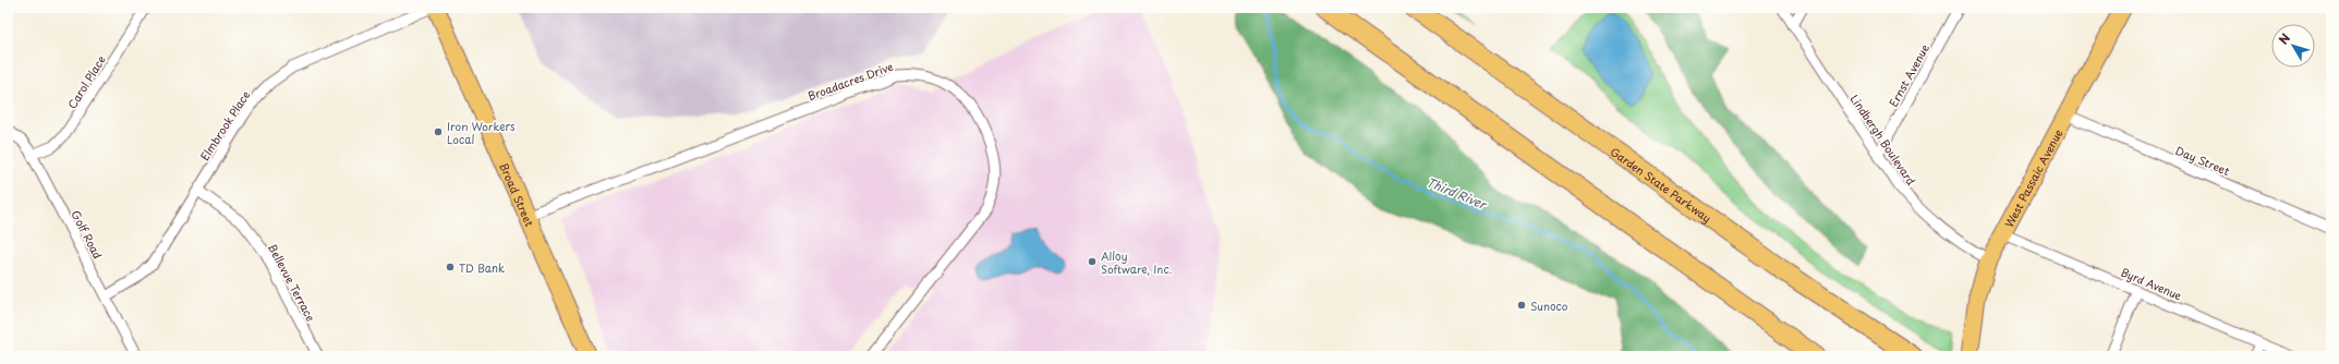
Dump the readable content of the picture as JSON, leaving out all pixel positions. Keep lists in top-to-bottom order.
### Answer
{
  "streets": {
    "highway": ["Garden State Parkway"],
    "main road": ["West Passaic Avenue", "Broad Street"],
    "street": [
      "Ernst Avenue",
      "Broadacres Drive",
      "Carol Place",
      "Elmbrook Place",
      "Lindbergh Boulevard",
      "Day Street",
      "Golf Road",
      "Bellevue Terrace",
      "Byrd Avenue"
    ]
  },
  "crossings": [
    ["Ernst Avenue", "Lindbergh Boulevard"],
    ["Broadacres Drive", "Broad Street"],
    ["Carol Place", "Golf Road"],
    ["Elmbrook Place", "Golf Road"],
    ["Elmbrook Place", "Bellevue Terrace"],
    ["Lindbergh Boulevard", "West Passaic Avenue"],
    ["Day Street", "West Passaic Avenue"],
    ["West Passaic Avenue", "Byrd Avenue"]
  ],
  "water": ["Third River"],
  "places": [
    "Iron Workers Local",
    "Alloy Software, Inc.",
    "TD Bank",
    "Sunoco"
  ],
  "north": "top left"
}
